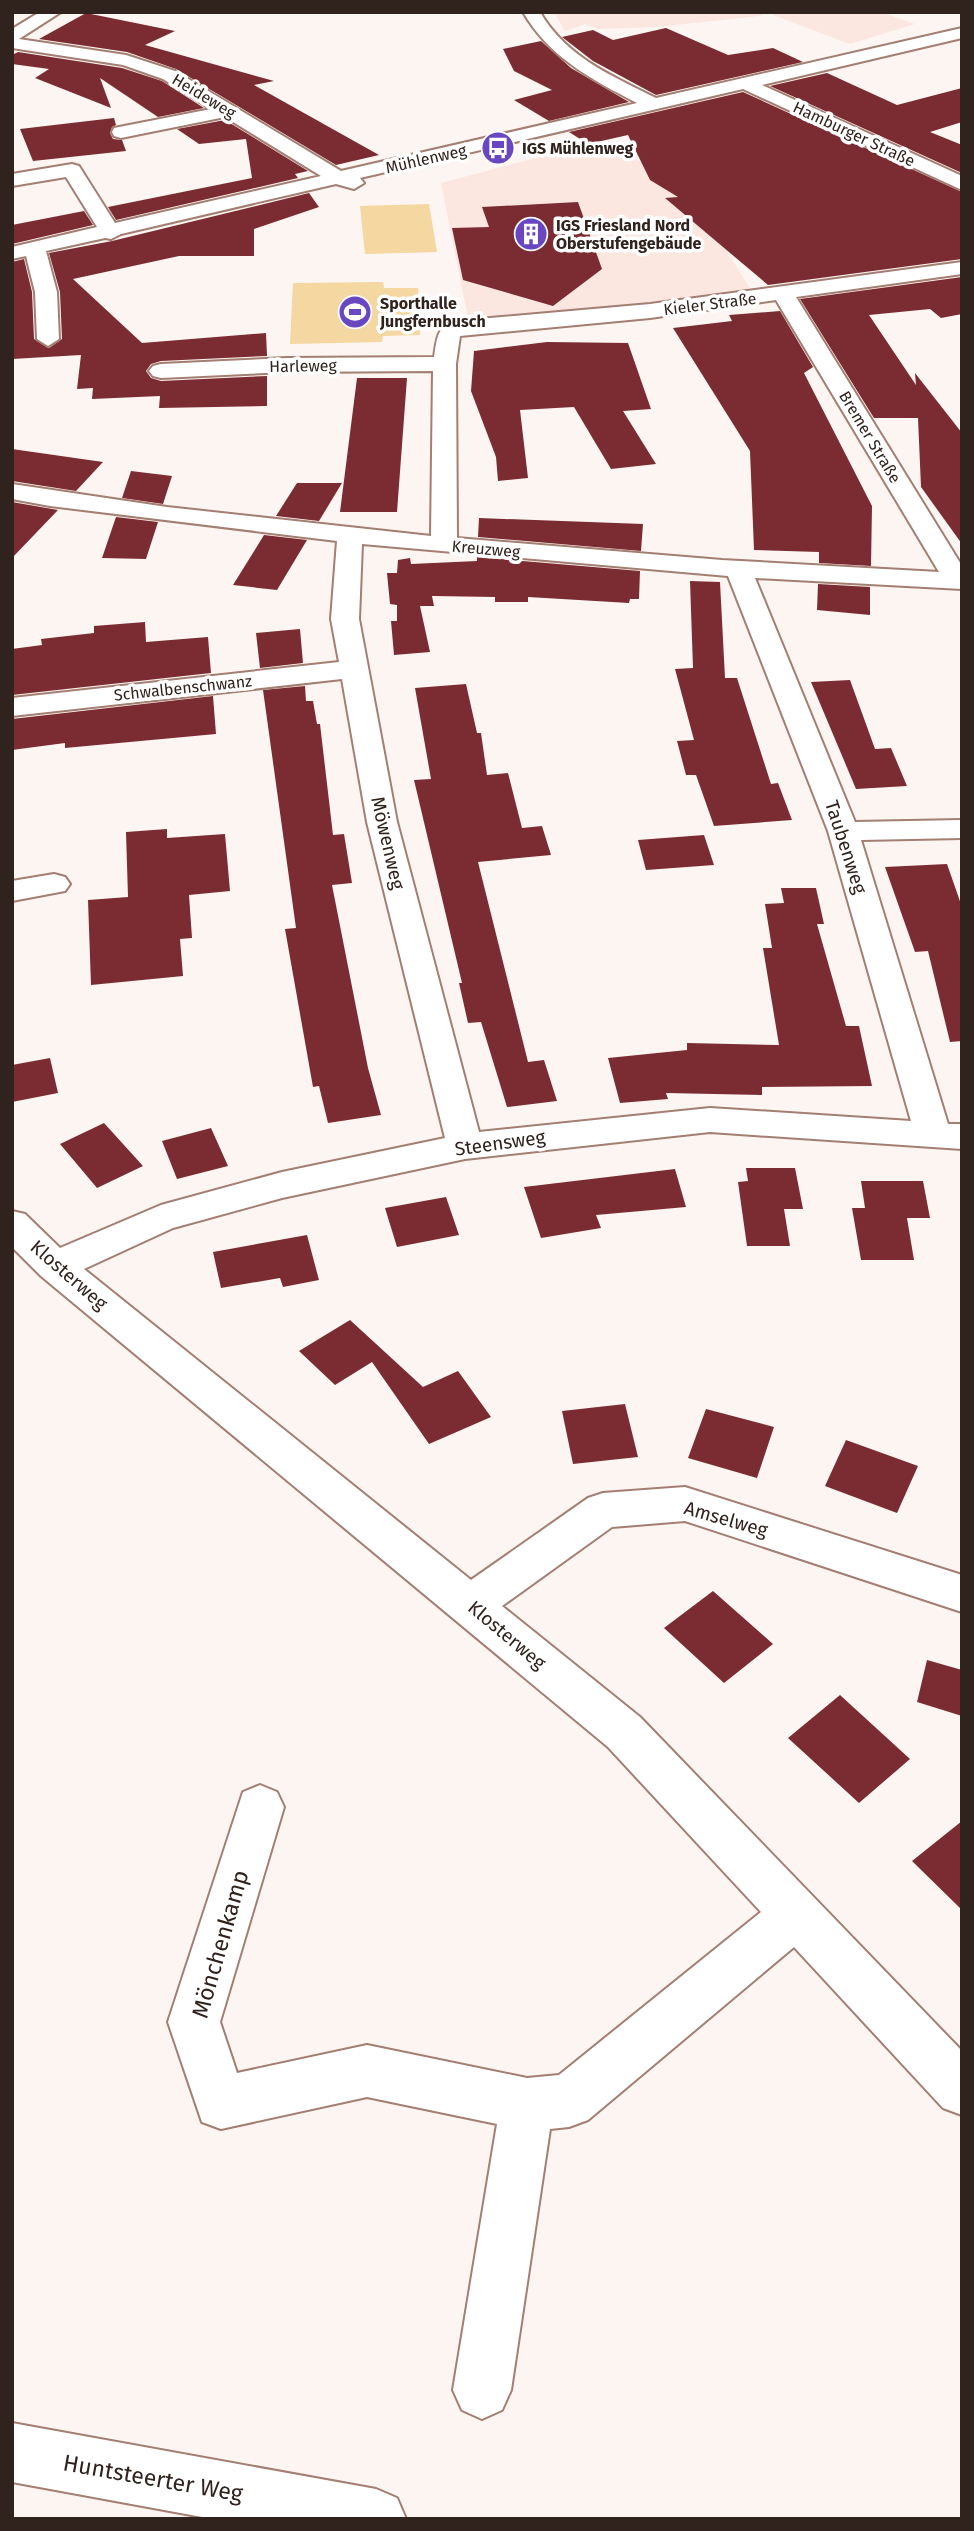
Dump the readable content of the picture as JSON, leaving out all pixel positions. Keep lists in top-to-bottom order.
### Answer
{
  "streets": {
    "street": [
      "Heideweg",
      "Hamburger Straße",
      "Kieler Straße",
      "Harleweg",
      "Bremer Straße",
      "Kreuzweg",
      "Schwalbenschwanz",
      "Möwenweg",
      "Taubenweg",
      "Steensweg",
      "Klosterweg",
      "Amselweg",
      "Mönchenkamp",
      "Huntsteerter Weg"
    ]
  },
  "crossings": [
    ["Kieler Straße", "Harleweg"],
    ["Kieler Straße", "Bremer Straße"],
    ["Bremer Straße", "Kreuzweg"],
    ["Kreuzweg", "Möwenweg"],
    ["Kreuzweg", "Taubenweg"],
    ["Schwalbenschwanz", "Möwenweg"],
    ["Möwenweg", "Steensweg"],
    ["Taubenweg", "Steensweg"],
    ["Steensweg", "Klosterweg"],
    ["Klosterweg", "Amselweg"],
    ["Klosterweg", "Mönchenkamp"]
  ],
  "places": {
    "bus stop": ["IGS Mühlenweg"],
    "building": ["IGS Friesland Nord Oberstufengebäude"],
    "sports": ["Sporthalle Jungfernbusch"]
  }
}
